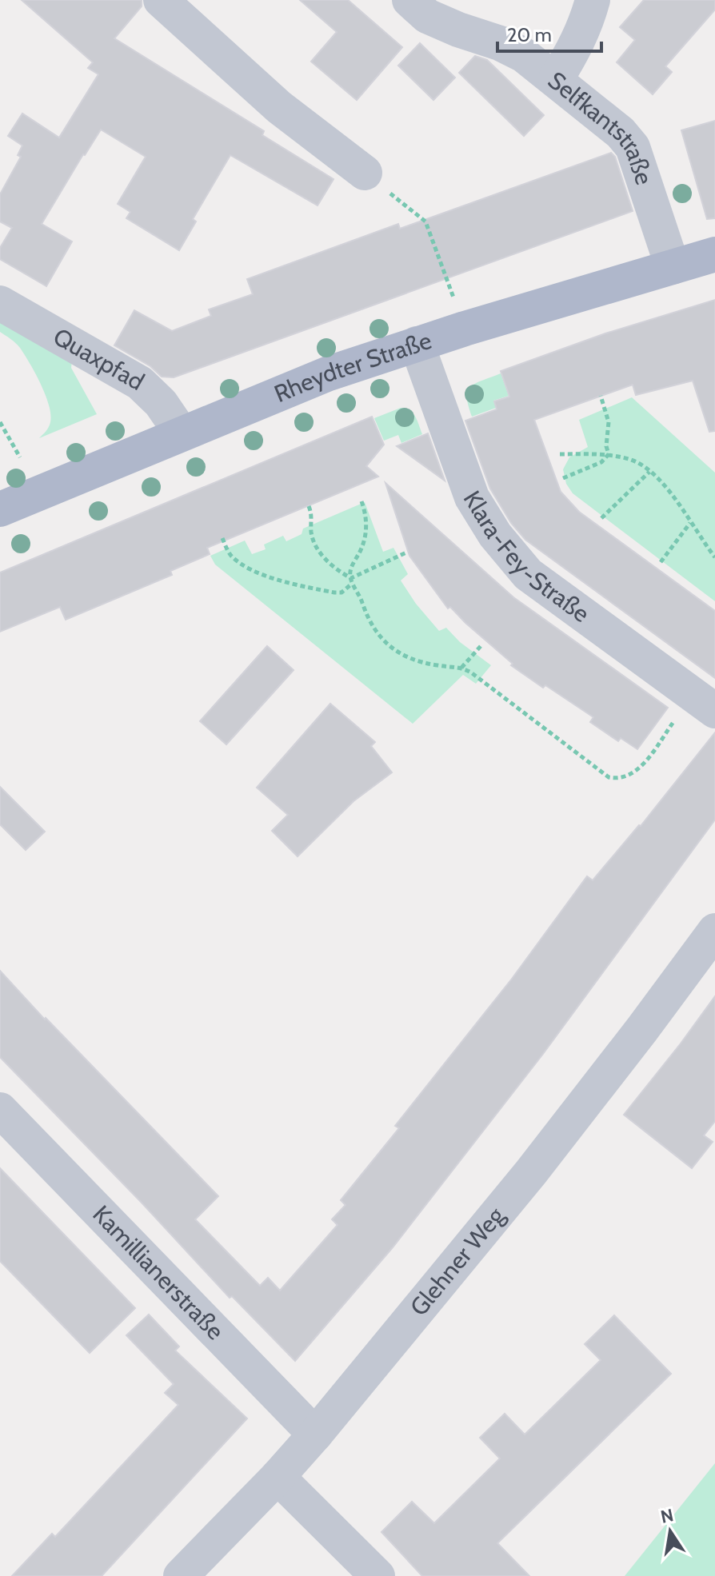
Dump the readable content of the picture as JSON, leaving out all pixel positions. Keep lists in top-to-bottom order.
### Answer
{
  "streets": {
    "main road": ["Rheydter Straße"],
    "street": [
      "Selfkantstraße",
      "Quaxpfad",
      "Klara-Fey-Straße",
      "Glehner Weg",
      "Kamillianerstraße"
    ]
  },
  "crossings": [
    ["Selfkantstraße", "Rheydter Straße"],
    ["Quaxpfad", "Rheydter Straße"],
    ["Rheydter Straße", "Klara-Fey-Straße"],
    ["Glehner Weg", "Kamillianerstraße"]
  ],
  "scale_bar": "20 m",
  "north": "top"
}
